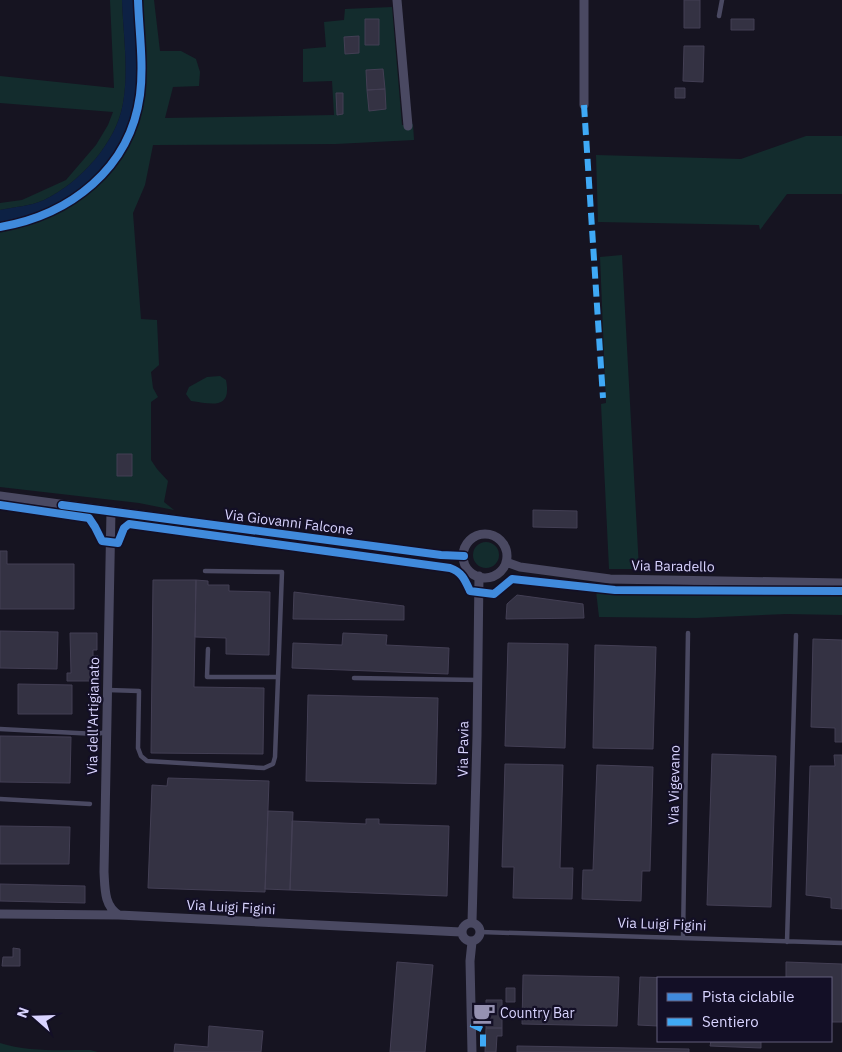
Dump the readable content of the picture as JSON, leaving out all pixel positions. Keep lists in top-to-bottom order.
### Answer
{
  "streets": {
    "street": [
      "Via Giovanni Falcone",
      "Via Baradello",
      "Via dell'Artigianato",
      "Via Pavia",
      "Via Luigi Figini"
    ],
    "lane": ["Via Vigevano"]
  },
  "crossings": [
    ["Via Giovanni Falcone", "Via Baradello"],
    ["Via Giovanni Falcone", "Via dell'Artigianato"],
    ["Via Giovanni Falcone", "Via Pavia"],
    ["Via Baradello", "Via Pavia"],
    ["Via dell'Artigianato", "Via Luigi Figini"],
    ["Via Pavia", "Via Luigi Figini"],
    ["Via Vigevano", "Via Luigi Figini"]
  ],
  "places": {
    "cafe": ["Country Bar"]
  },
  "legend": ["Pista ciclabile", "Sentiero"],
  "north": "left"
}
